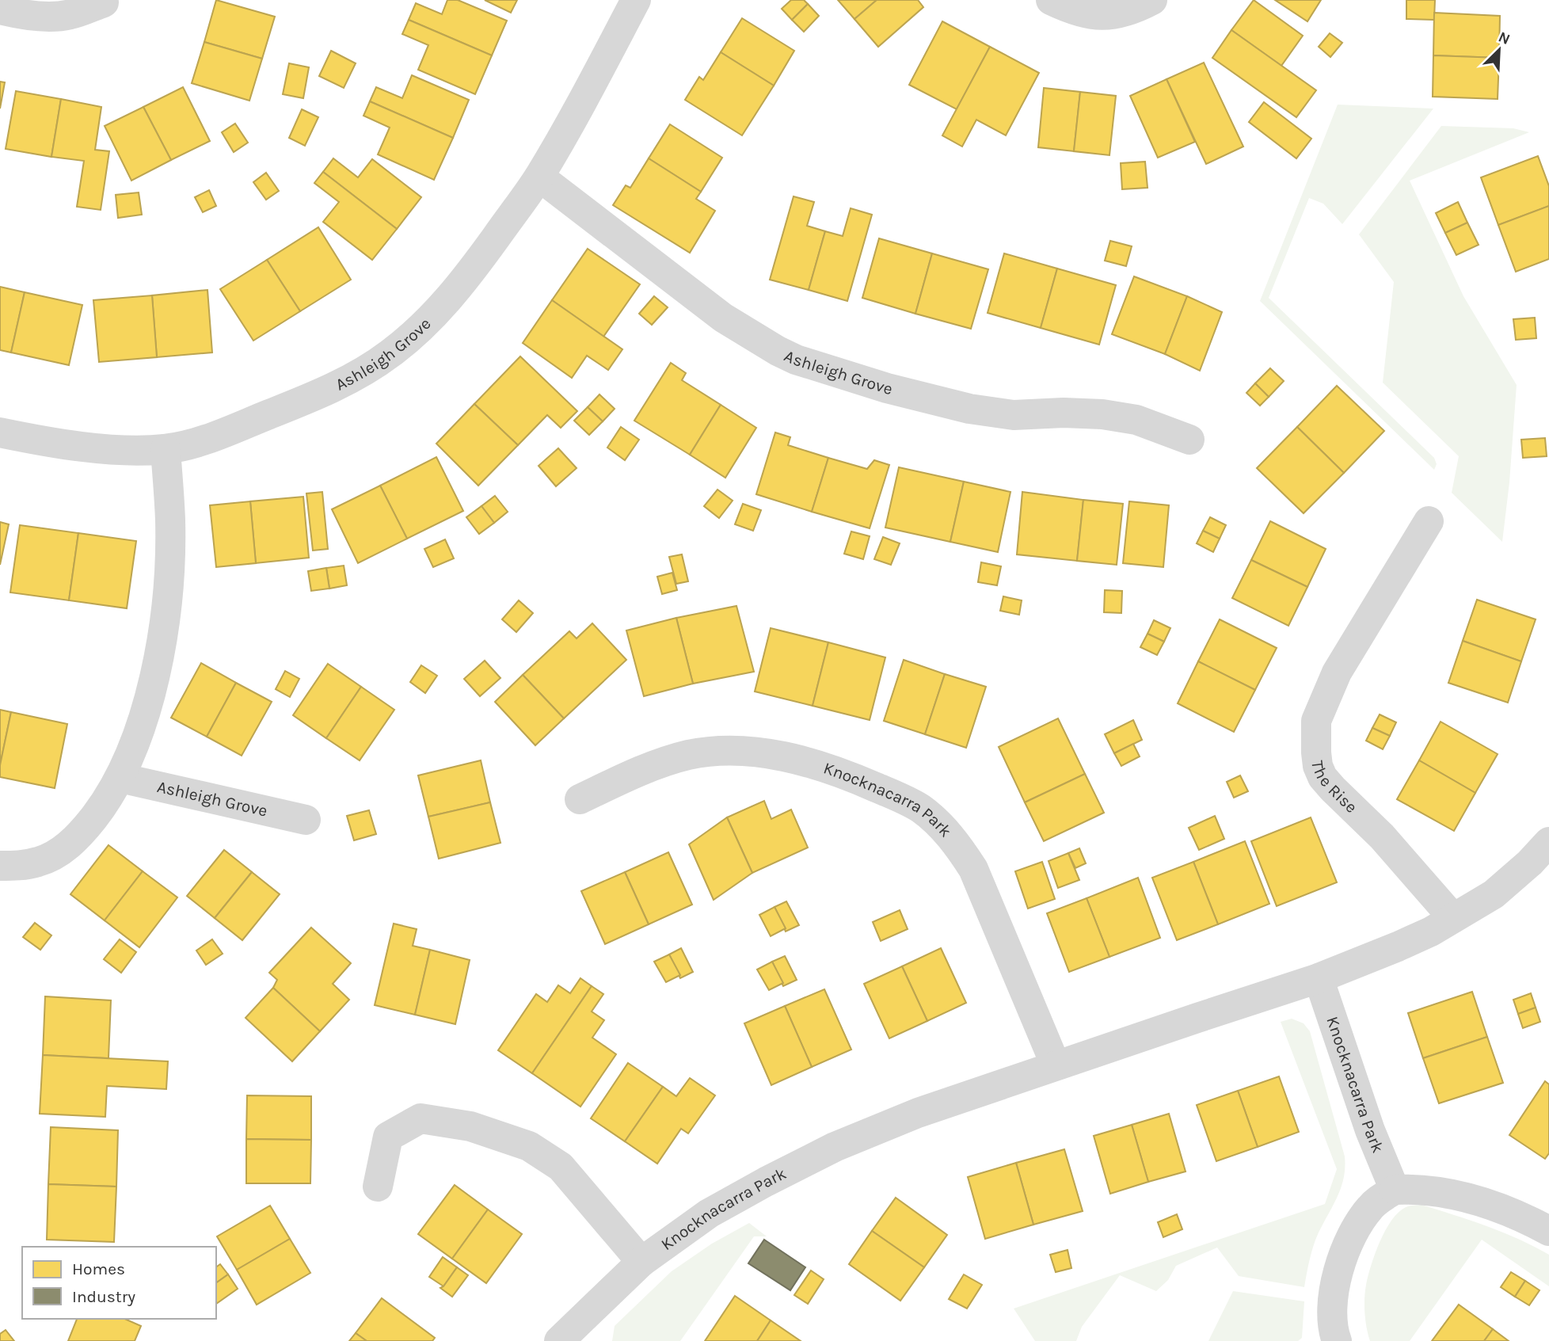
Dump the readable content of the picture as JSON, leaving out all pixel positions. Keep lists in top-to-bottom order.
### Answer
{
  "streets": {
    "street": ["Ashleigh Grove", "The Rise", "Knocknacarra Park"]
  },
  "crossings": [
    ["The Rise", "Knocknacarra Park"]
  ],
  "legend": ["Homes", "Industry"],
  "north": "top right"
}
